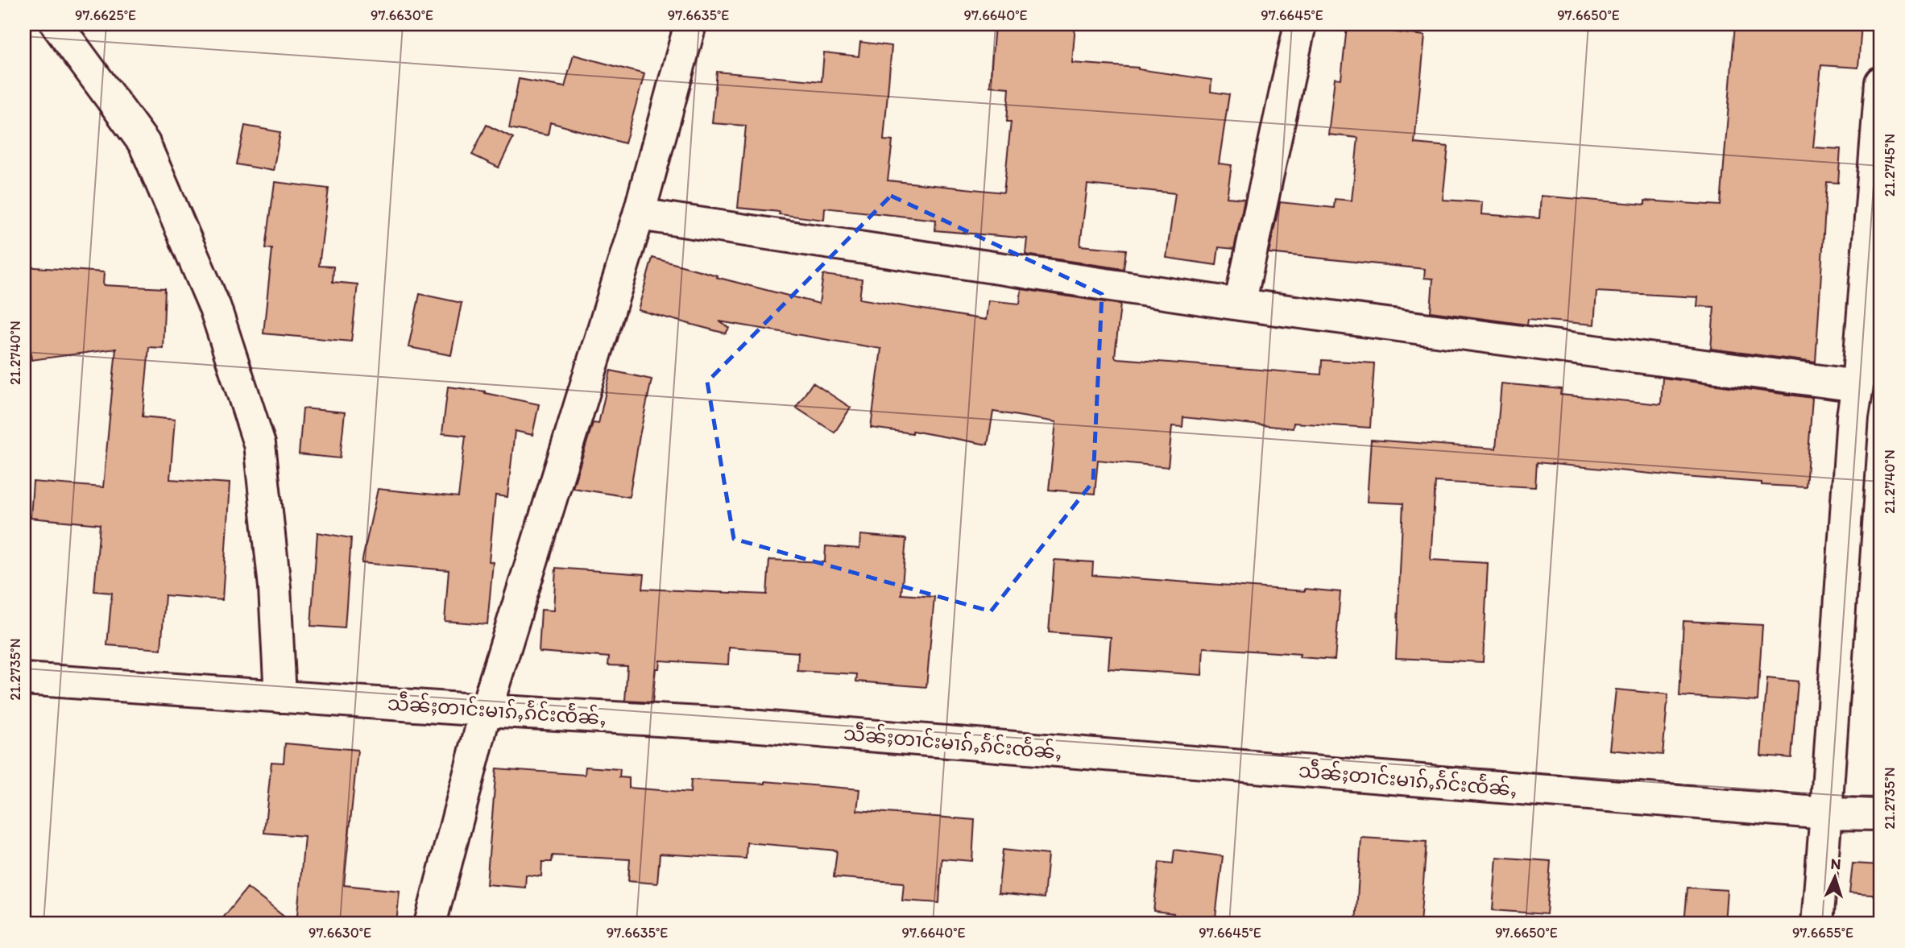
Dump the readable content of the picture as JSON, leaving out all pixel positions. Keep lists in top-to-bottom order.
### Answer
{
  "streets": {
    "street": ["သဵၼ်ႈတၢင်းမၢၵ်ႇၵႅင်းၸႅၼ်ႇ"]
  },
  "north": "top",
  "coordinates": [
    "97.6625°E",
    "97.6630°E",
    "97.6635°E",
    "97.6640°E",
    "97.6645°E",
    "97.6650°E",
    "21.2745°N",
    "21.2740°N",
    "21.2735°N",
    "97.6655°E"
  ]
}
